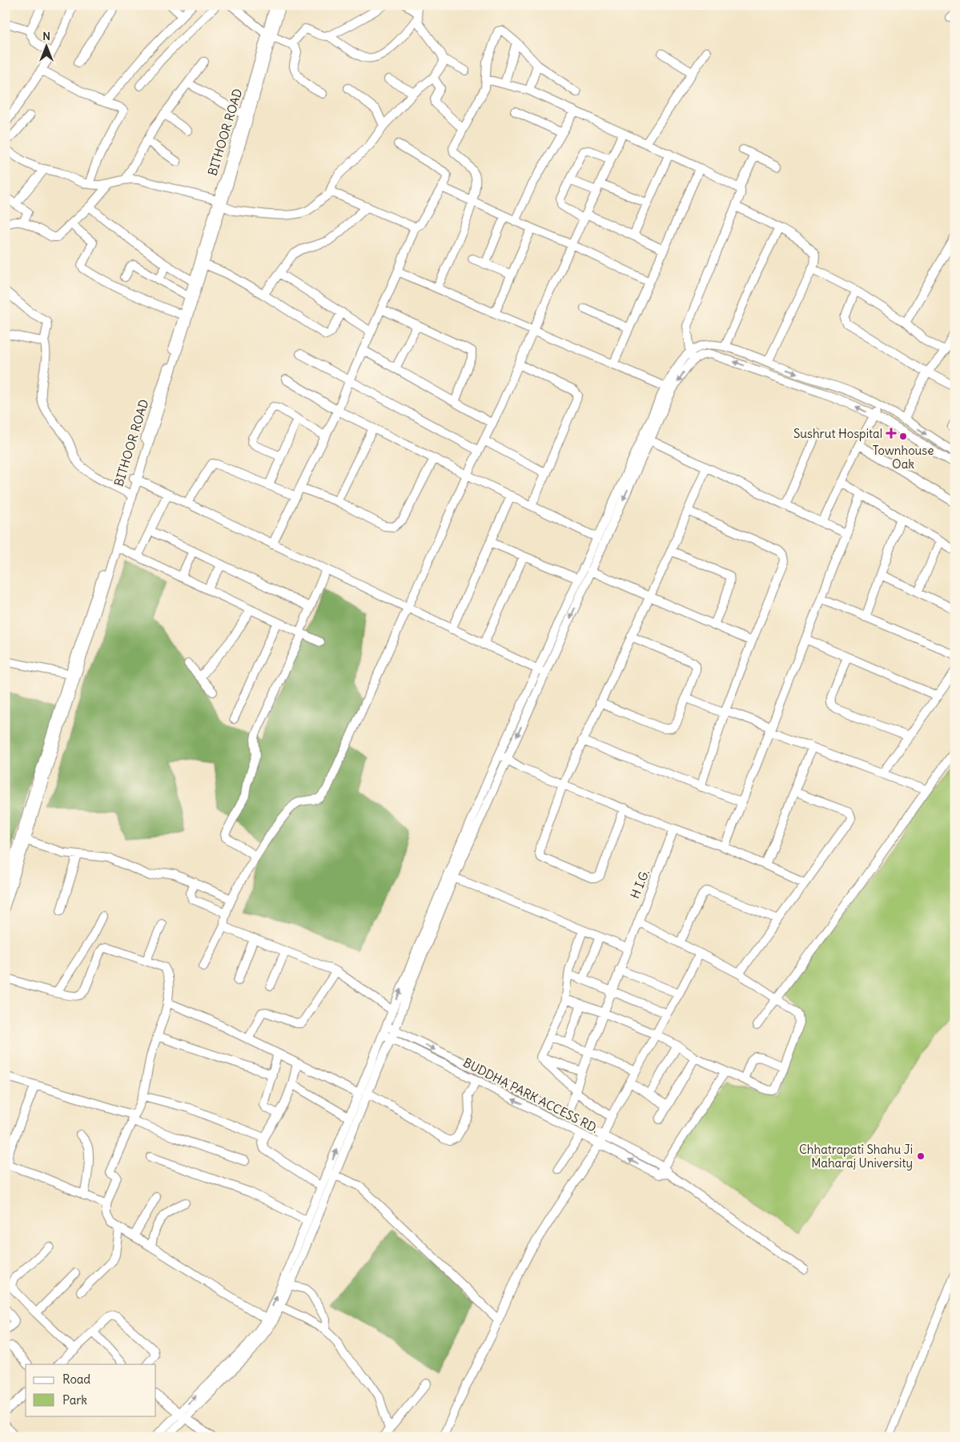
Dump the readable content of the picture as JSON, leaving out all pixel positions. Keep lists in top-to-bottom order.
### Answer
{
  "streets": {
    "street": ["BITHOOR ROAD", "H I.G.", "BUDDHA PARK ACCESS RD."]
  },
  "crossings": [
    ["H I.G.", "BUDDHA PARK ACCESS RD."]
  ],
  "places": {
    "health": ["Sushrut Hospital"],
    "other": ["Townhouse Oak", "Chhatrapati Shahu Ji Maharaj University"]
  },
  "legend": ["Road", "Park"],
  "north": "top"
}
